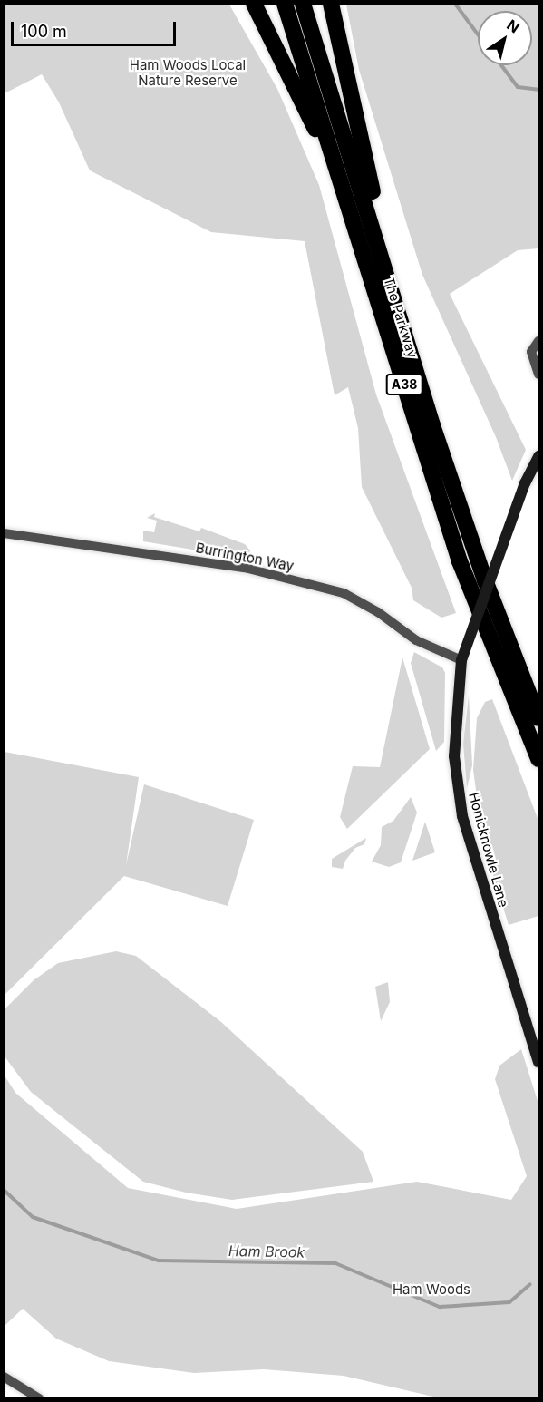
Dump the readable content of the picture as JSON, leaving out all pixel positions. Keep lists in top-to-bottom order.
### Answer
{
  "streets": {
    "highway": ["The Parkway", "A38"],
    "street": ["Burrington Way", "Honicknowle Lane"]
  },
  "crossings": [
    ["The Parkway", "A38"],
    ["Burrington Way", "Honicknowle Lane"]
  ],
  "water": ["Ham Brook"],
  "parks": ["Ham Woods Local Nature Reserve", "Ham Woods"],
  "scale_bar": "100 m",
  "north": "top right"
}
